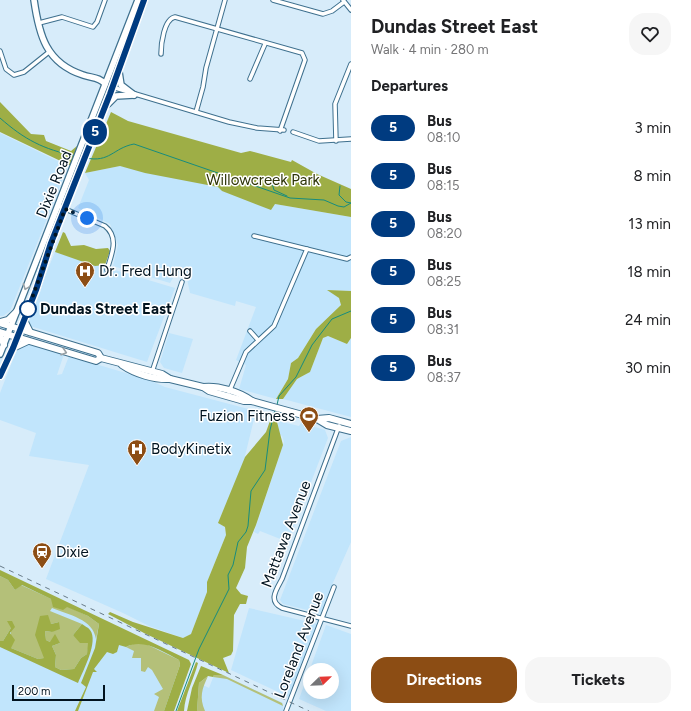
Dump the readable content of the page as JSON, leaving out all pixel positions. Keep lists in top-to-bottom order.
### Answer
{
  "streets": {
    "main road": ["Dixie Road"],
    "street": ["Mattawa Avenue", "Loreland Avenue"]
  },
  "crossings": [
    ["Mattawa Avenue", "Loreland Avenue"]
  ],
  "parks": ["Willowcreek Park"],
  "places": {
    "hospital": ["Dr. Fred Hung", "BodyKinetix"],
    "other": ["Dundas Street East"],
    "sports": ["Fuzion Fitness"],
    "station": ["Dixie"]
  },
  "lines": ["bus line 5"],
  "scale_bar": "200 m",
  "north": "top right",
  "page": {
    "on_map": "5",
    "heading": [
      ["Dundas Street East", "Walk · 4 min · 280 m"],
      "Departures"
    ],
    "list": [
      {
        "mark": "5",
        "name": "Bus",
        "note": "08:10",
        "value": "3 min"
      },
      {
        "mark": "5",
        "name": "Bus",
        "note": "08:15",
        "value": "8 min"
      },
      {
        "mark": "5",
        "name": "Bus",
        "note": "08:20",
        "value": "13 min"
      },
      {
        "mark": "5",
        "name": "Bus",
        "note": "08:25",
        "value": "18 min"
      },
      {
        "mark": "5",
        "name": "Bus",
        "note": "08:31",
        "value": "24 min"
      },
      {
        "mark": "5",
        "name": "Bus",
        "note": "08:37",
        "value": "30 min"
      }
    ],
    "buttons": ["Directions", "Tickets"],
    "scale": "200 m"
  }
}
